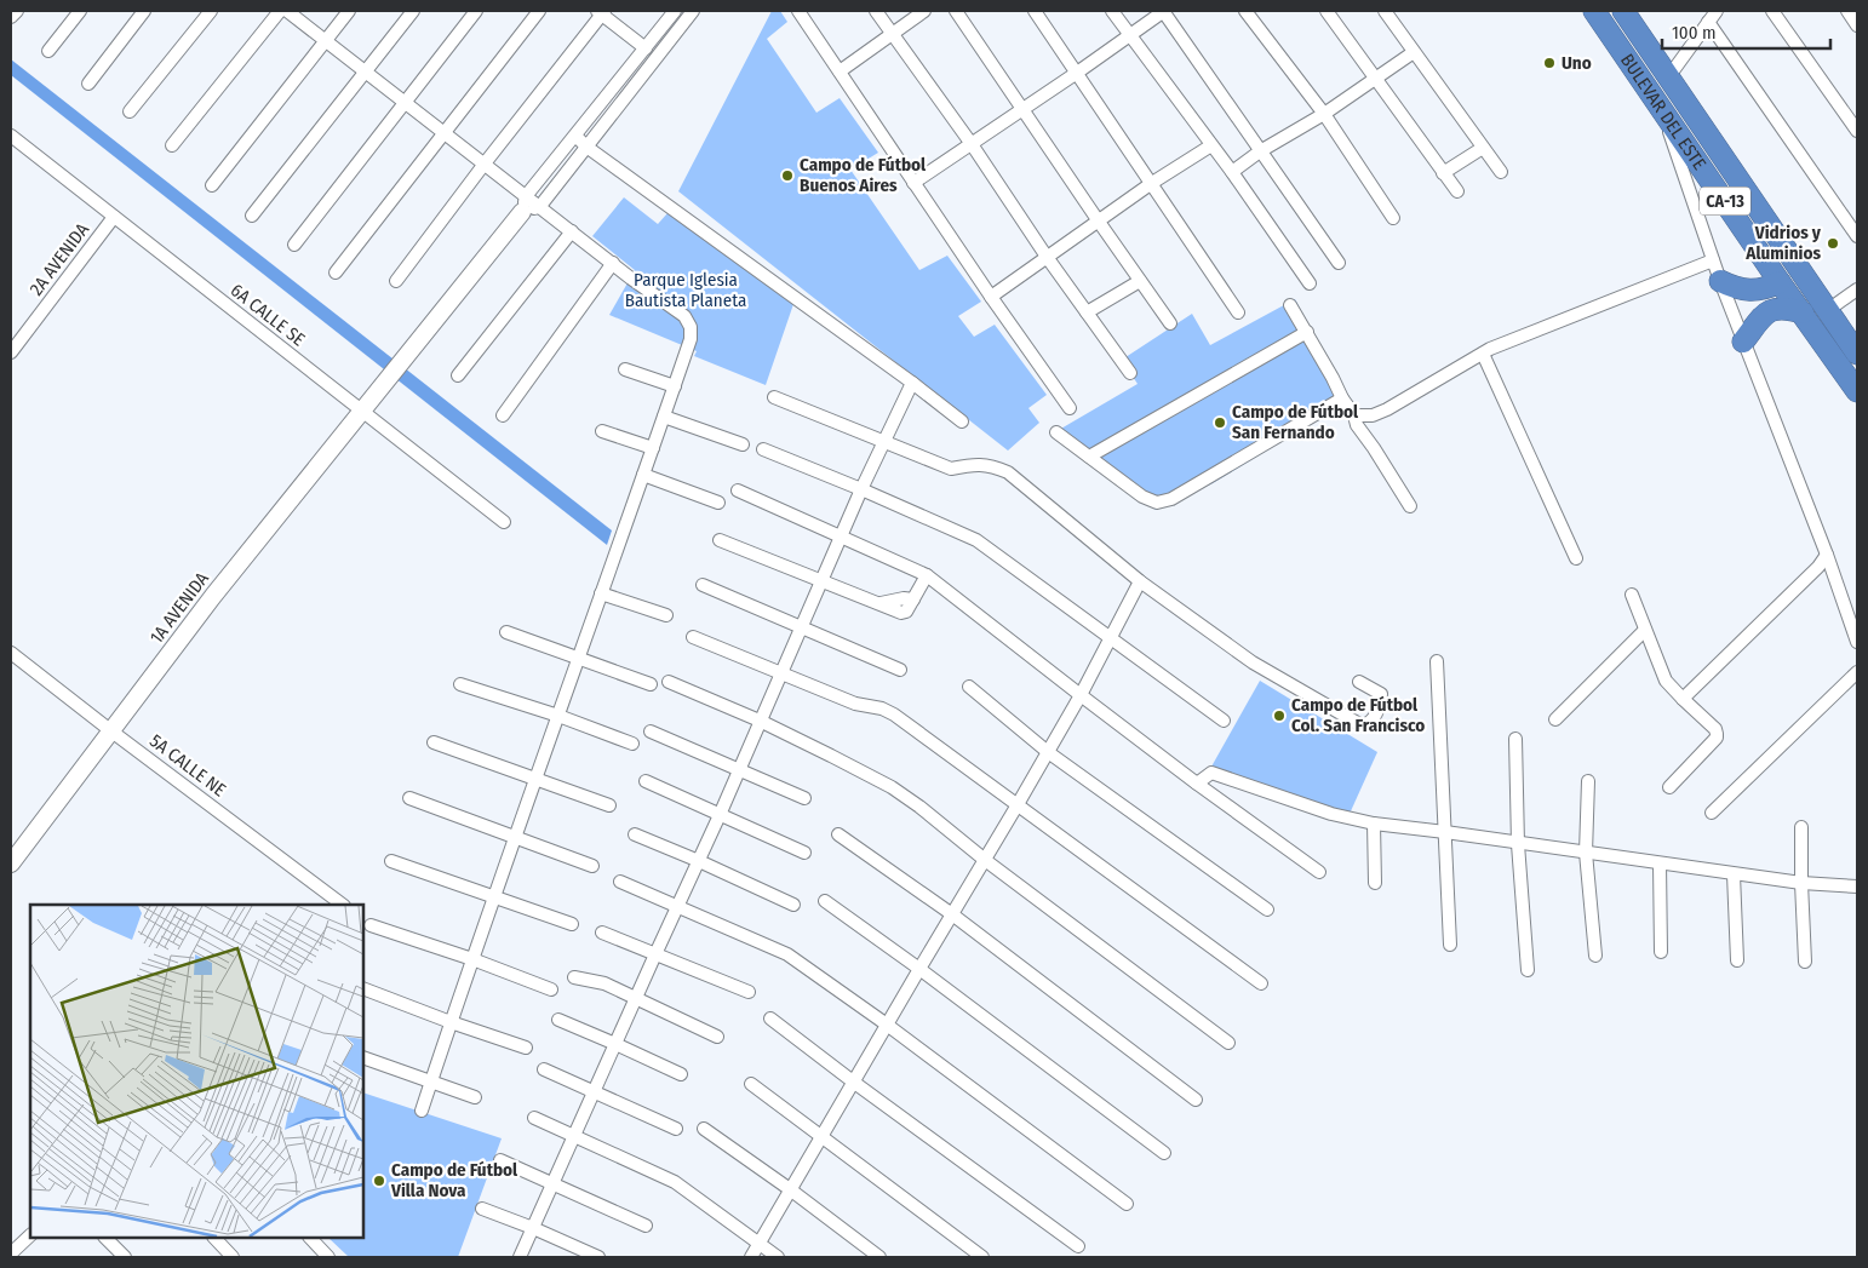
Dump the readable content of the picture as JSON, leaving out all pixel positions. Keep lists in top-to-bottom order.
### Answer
{
  "streets": {
    "highway": ["BULEVAR DEL ESTE", "CA-13"],
    "street": [
      "2A AVENIDA",
      "6A CALLE SE",
      "1A AVENIDA",
      "5A CALLE NE"
    ]
  },
  "crossings": [
    ["2A AVENIDA", "6A CALLE SE"],
    ["6A CALLE SE", "1A AVENIDA"],
    ["1A AVENIDA", "5A CALLE NE"]
  ],
  "parks": ["Parque Iglesia Bautista Planeta"],
  "places": [
    "Uno",
    "Campo de Fútbol Buenos Aires",
    "Vidrios y Aluminios",
    "Campo de Fútbol San Fernando",
    "Campo de Fútbol Col. San Francisco",
    "Campo de Fútbol Villa Nova"
  ],
  "scale_bar": "100 m"
}
